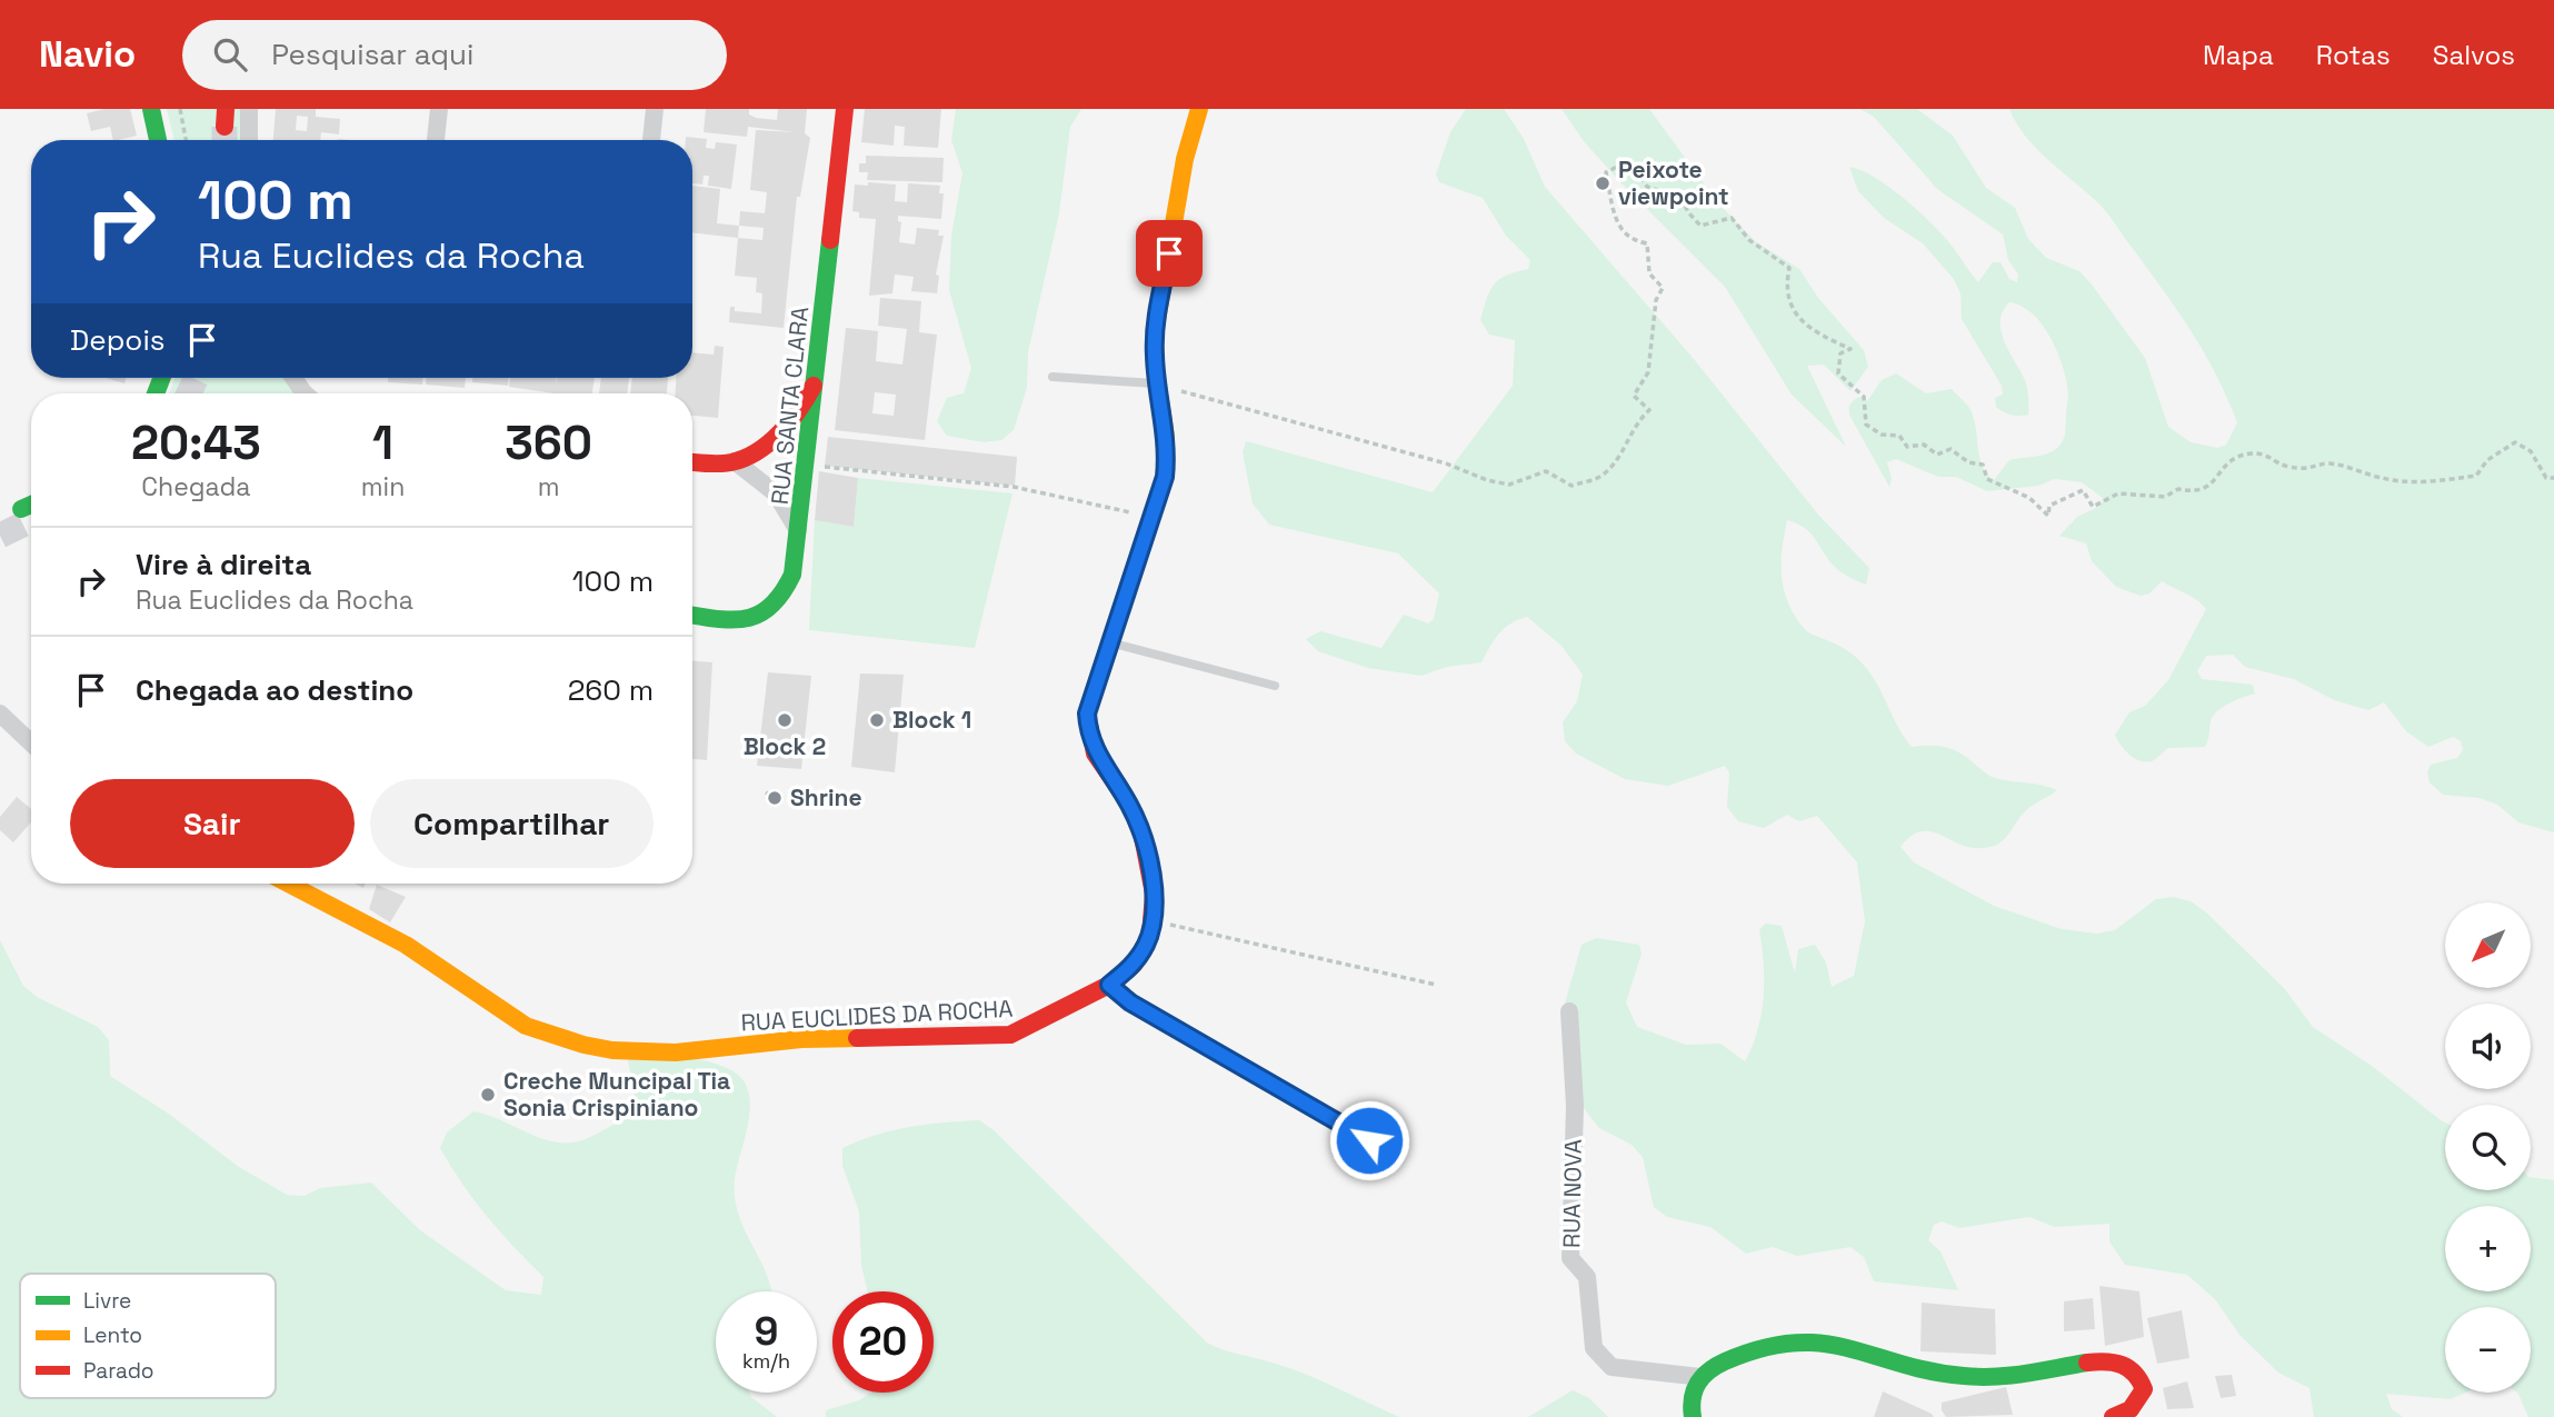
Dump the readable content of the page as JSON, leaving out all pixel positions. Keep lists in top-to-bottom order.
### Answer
{
  "streets": {
    "street": ["RUA SANTA CLARA", "RUA EUCLIDES DA ROCHA", "RUA NOVA"]
  },
  "places": [
    "Peixote viewpoint",
    "Block 2",
    "Block 1",
    "Shrine",
    "Creche Muncipal Tia Sonia Crispiniano"
  ],
  "legend": ["Livre", "Lento", "Parado"],
  "north": "bottom left",
  "page": {
    "header": "Navio",
    "search": "Pesquisar aqui",
    "nav": ["Mapa", "Rotas", "Salvos"],
    "turn": ["100 m", "Rua Euclides da Rocha"],
    "then": "Depois",
    "eta": [
      "20:43",
      "Chegada",
      "1",
      "min",
      "360",
      "m"
    ],
    "list": [
      {
        "name": "Vire à direita",
        "note": "Rua Euclides da Rocha",
        "value": "100 m"
      },
      {
        "name": "Chegada ao destino",
        "value": "260 m"
      }
    ],
    "buttons": ["Sair", "Compartilhar"],
    "map_buttons": ["+", "−"],
    "speed": "9 km/h",
    "limit": "20"
  }
}
